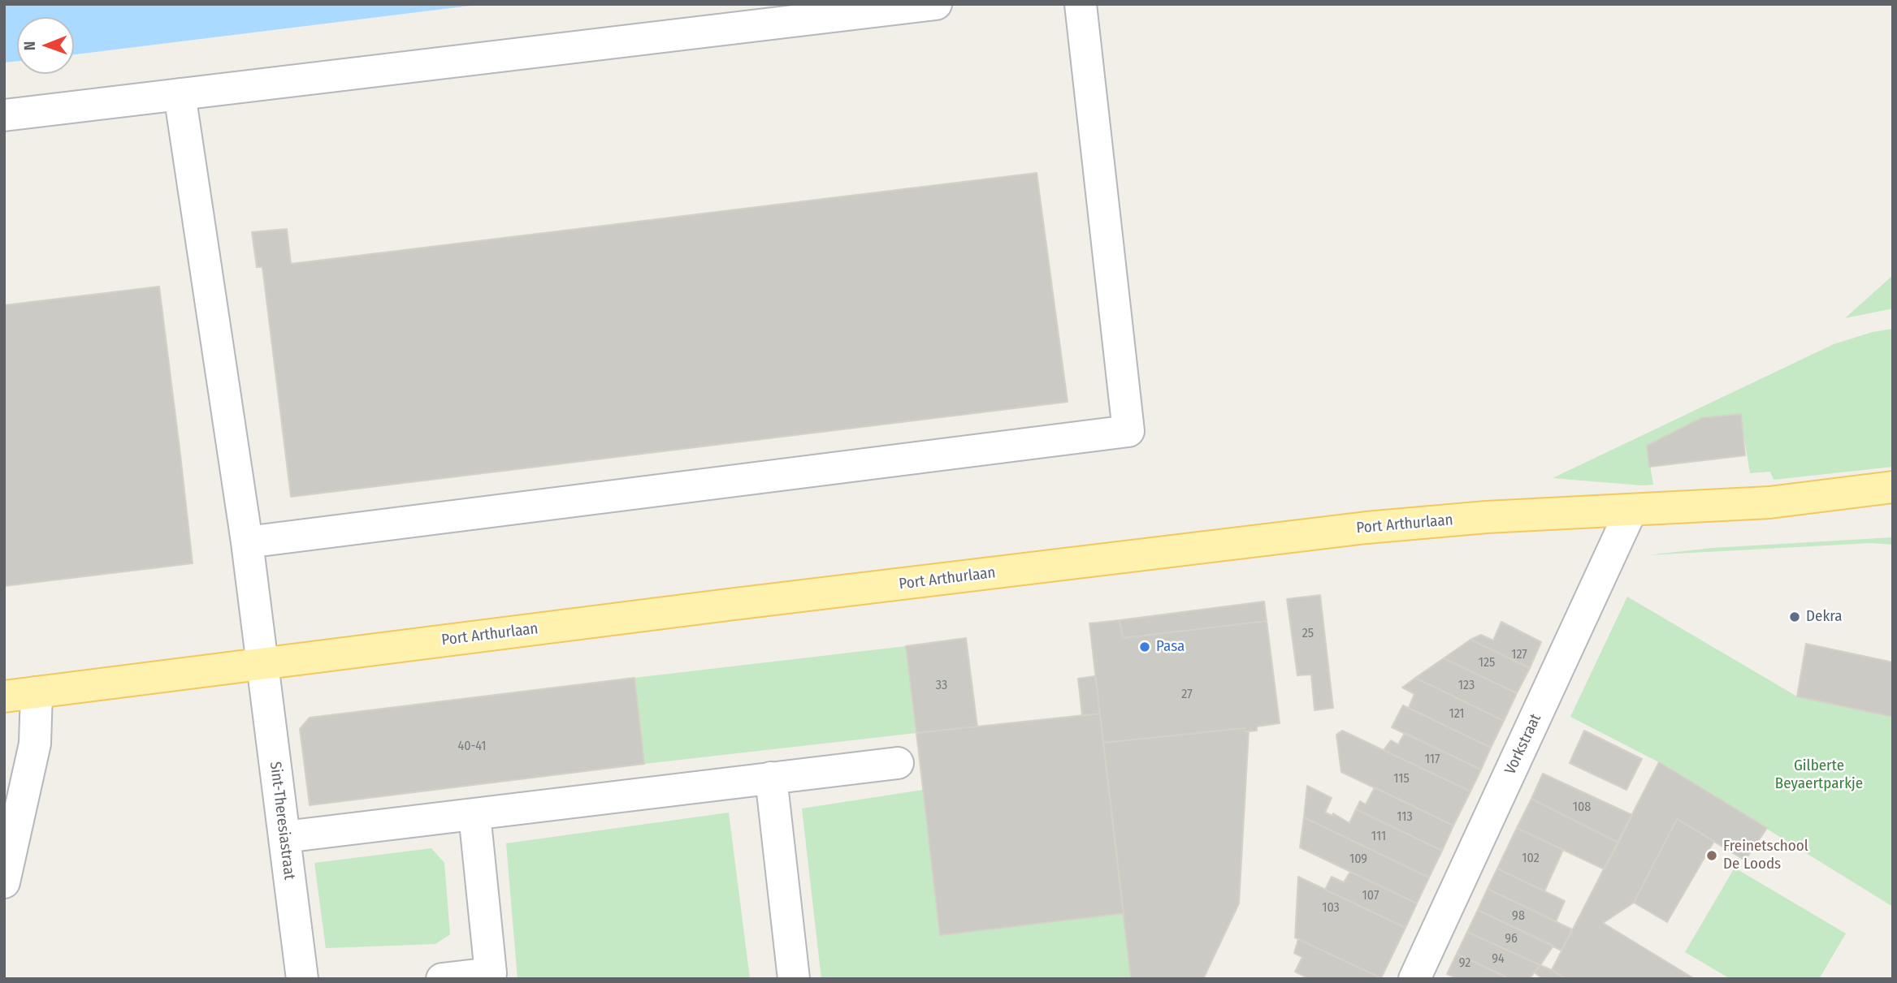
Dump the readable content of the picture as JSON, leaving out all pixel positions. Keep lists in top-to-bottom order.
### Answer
{
  "streets": {
    "main road": ["Port Arthurlaan"],
    "street": ["Vorkstraat", "Sint-Theresiastraat"]
  },
  "crossings": [
    ["Port Arthurlaan", "Vorkstraat"],
    ["Port Arthurlaan", "Sint-Theresiastraat"]
  ],
  "parks": ["Gilberte Beyaertparkje"],
  "places": ["Dekra", "Pasa", "Freinetschool De Loods"],
  "house_numbers": [
    "25",
    "127",
    "125",
    "33",
    "123",
    "27",
    "121",
    "40-41",
    "117",
    "115",
    "108",
    "113",
    "111",
    "102",
    "109",
    "107",
    "103",
    "98",
    "96",
    "94",
    "92"
  ],
  "north": "left"
}
